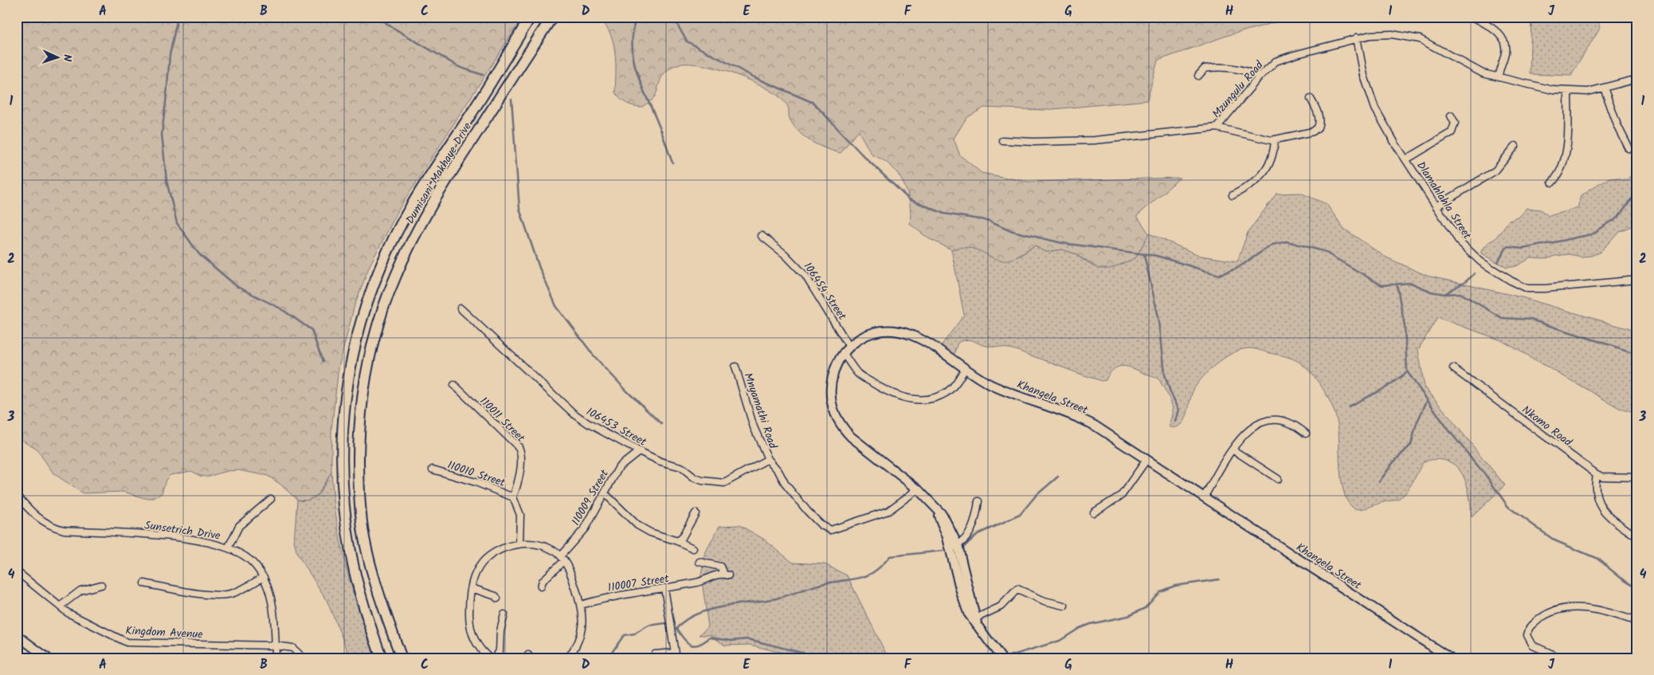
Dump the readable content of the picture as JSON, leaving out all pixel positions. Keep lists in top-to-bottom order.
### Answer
{
  "streets": {
    "main road": ["Dumisani Makhaye Drive"],
    "street": [
      "Mzungulu Road",
      "Dlamahlahla Street",
      "106454 Street",
      "Khangela Street",
      "Mnyamathi Road",
      "110011 Street",
      "Nkomo Road",
      "106453 Street",
      "110010 Street",
      "110009 Street",
      "Sunsetrich Drive",
      "110007 Street",
      "Kingdom Avenue"
    ]
  },
  "crossings": [
    ["Mzungulu Road", "Dlamahlahla Street"],
    ["106454 Street", "Khangela Street"],
    ["Khangela Street", "Mnyamathi Road"],
    ["Mnyamathi Road", "106453 Street"],
    ["110011 Street", "110010 Street"],
    ["106453 Street", "110009 Street"],
    ["Sunsetrich Drive", "Kingdom Avenue"]
  ],
  "north": "right",
  "grid": {
    "columns": [
      "A",
      "B",
      "C",
      "D",
      "E",
      "F",
      "G",
      "H",
      "I",
      "J"
    ],
    "rows": [
      "1",
      "2",
      "3",
      "4"
    ]
  }
}
